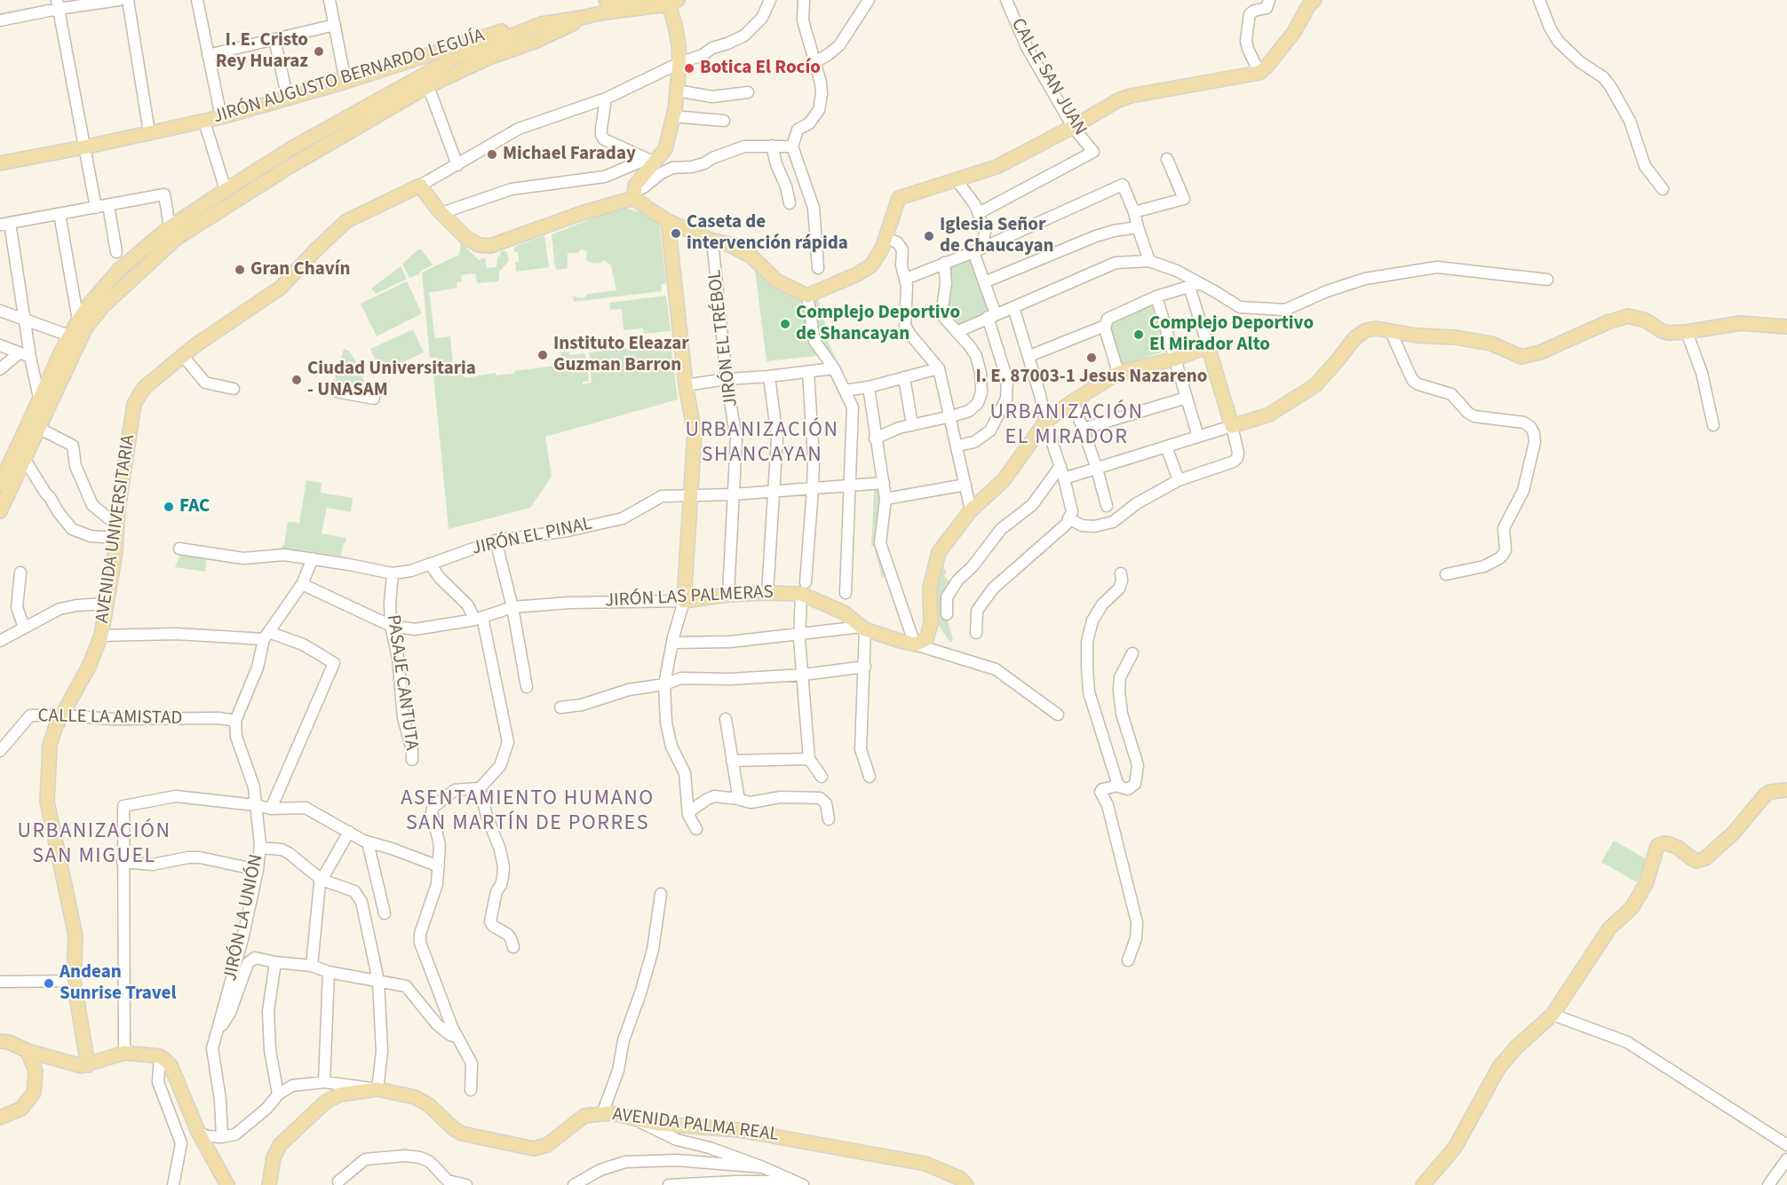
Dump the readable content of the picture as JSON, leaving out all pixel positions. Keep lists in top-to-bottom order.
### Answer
{
  "streets": {
    "main road": [
      "JIRÓN AUGUSTO BERNARDO LEGUÍA",
      "AVENIDA UNIVERSITARIA",
      "JIRÓN LAS PALMERAS",
      "AVENIDA PALMA REAL"
    ],
    "street": [
      "CALLE SAN JUAN",
      "JIRÓN EL TRÉBOL",
      "JIRÓN EL PINAL",
      "PASAJE CANTUTA",
      "CALLE LA AMISTAD",
      "JIRÓN LA UNIÓN"
    ]
  },
  "crossings": [
    ["JIRÓN EL TRÉBOL", "JIRÓN EL PINAL"],
    ["JIRÓN EL TRÉBOL", "JIRÓN LAS PALMERAS"],
    ["AVENIDA UNIVERSITARIA", "CALLE LA AMISTAD"],
    ["JIRÓN EL PINAL", "PASAJE CANTUTA"],
    ["JIRÓN LAS PALMERAS", "PASAJE CANTUTA"],
    ["CALLE LA AMISTAD", "JIRÓN LA UNIÓN"]
  ],
  "districts": [
    "URBANIZACIÓN EL MIRADOR",
    "URBANIZACIÓN SHANCAYAN",
    "ASENTAMIENTO HUMANO SAN MARTÍN DE PORRES",
    "URBANIZACIÓN SAN MIGUEL"
  ],
  "places": [
    "I. E. Cristo Rey Huaraz",
    "Botica El Rocío",
    "Michael Faraday",
    "Caseta de intervención rápida",
    "Iglesia Señor de Chaucayan",
    "Gran Chavín",
    "Complejo Deportivo de Shancayan",
    "Complejo Deportivo El Mirador Alto",
    "Instituto Eleazar Guzman Barron",
    "I. E. 87003-1 Jesus Nazareno",
    "Ciudad Universitaria - UNASAM",
    "FAC",
    "Andean Sunrise Travel"
  ]
}
